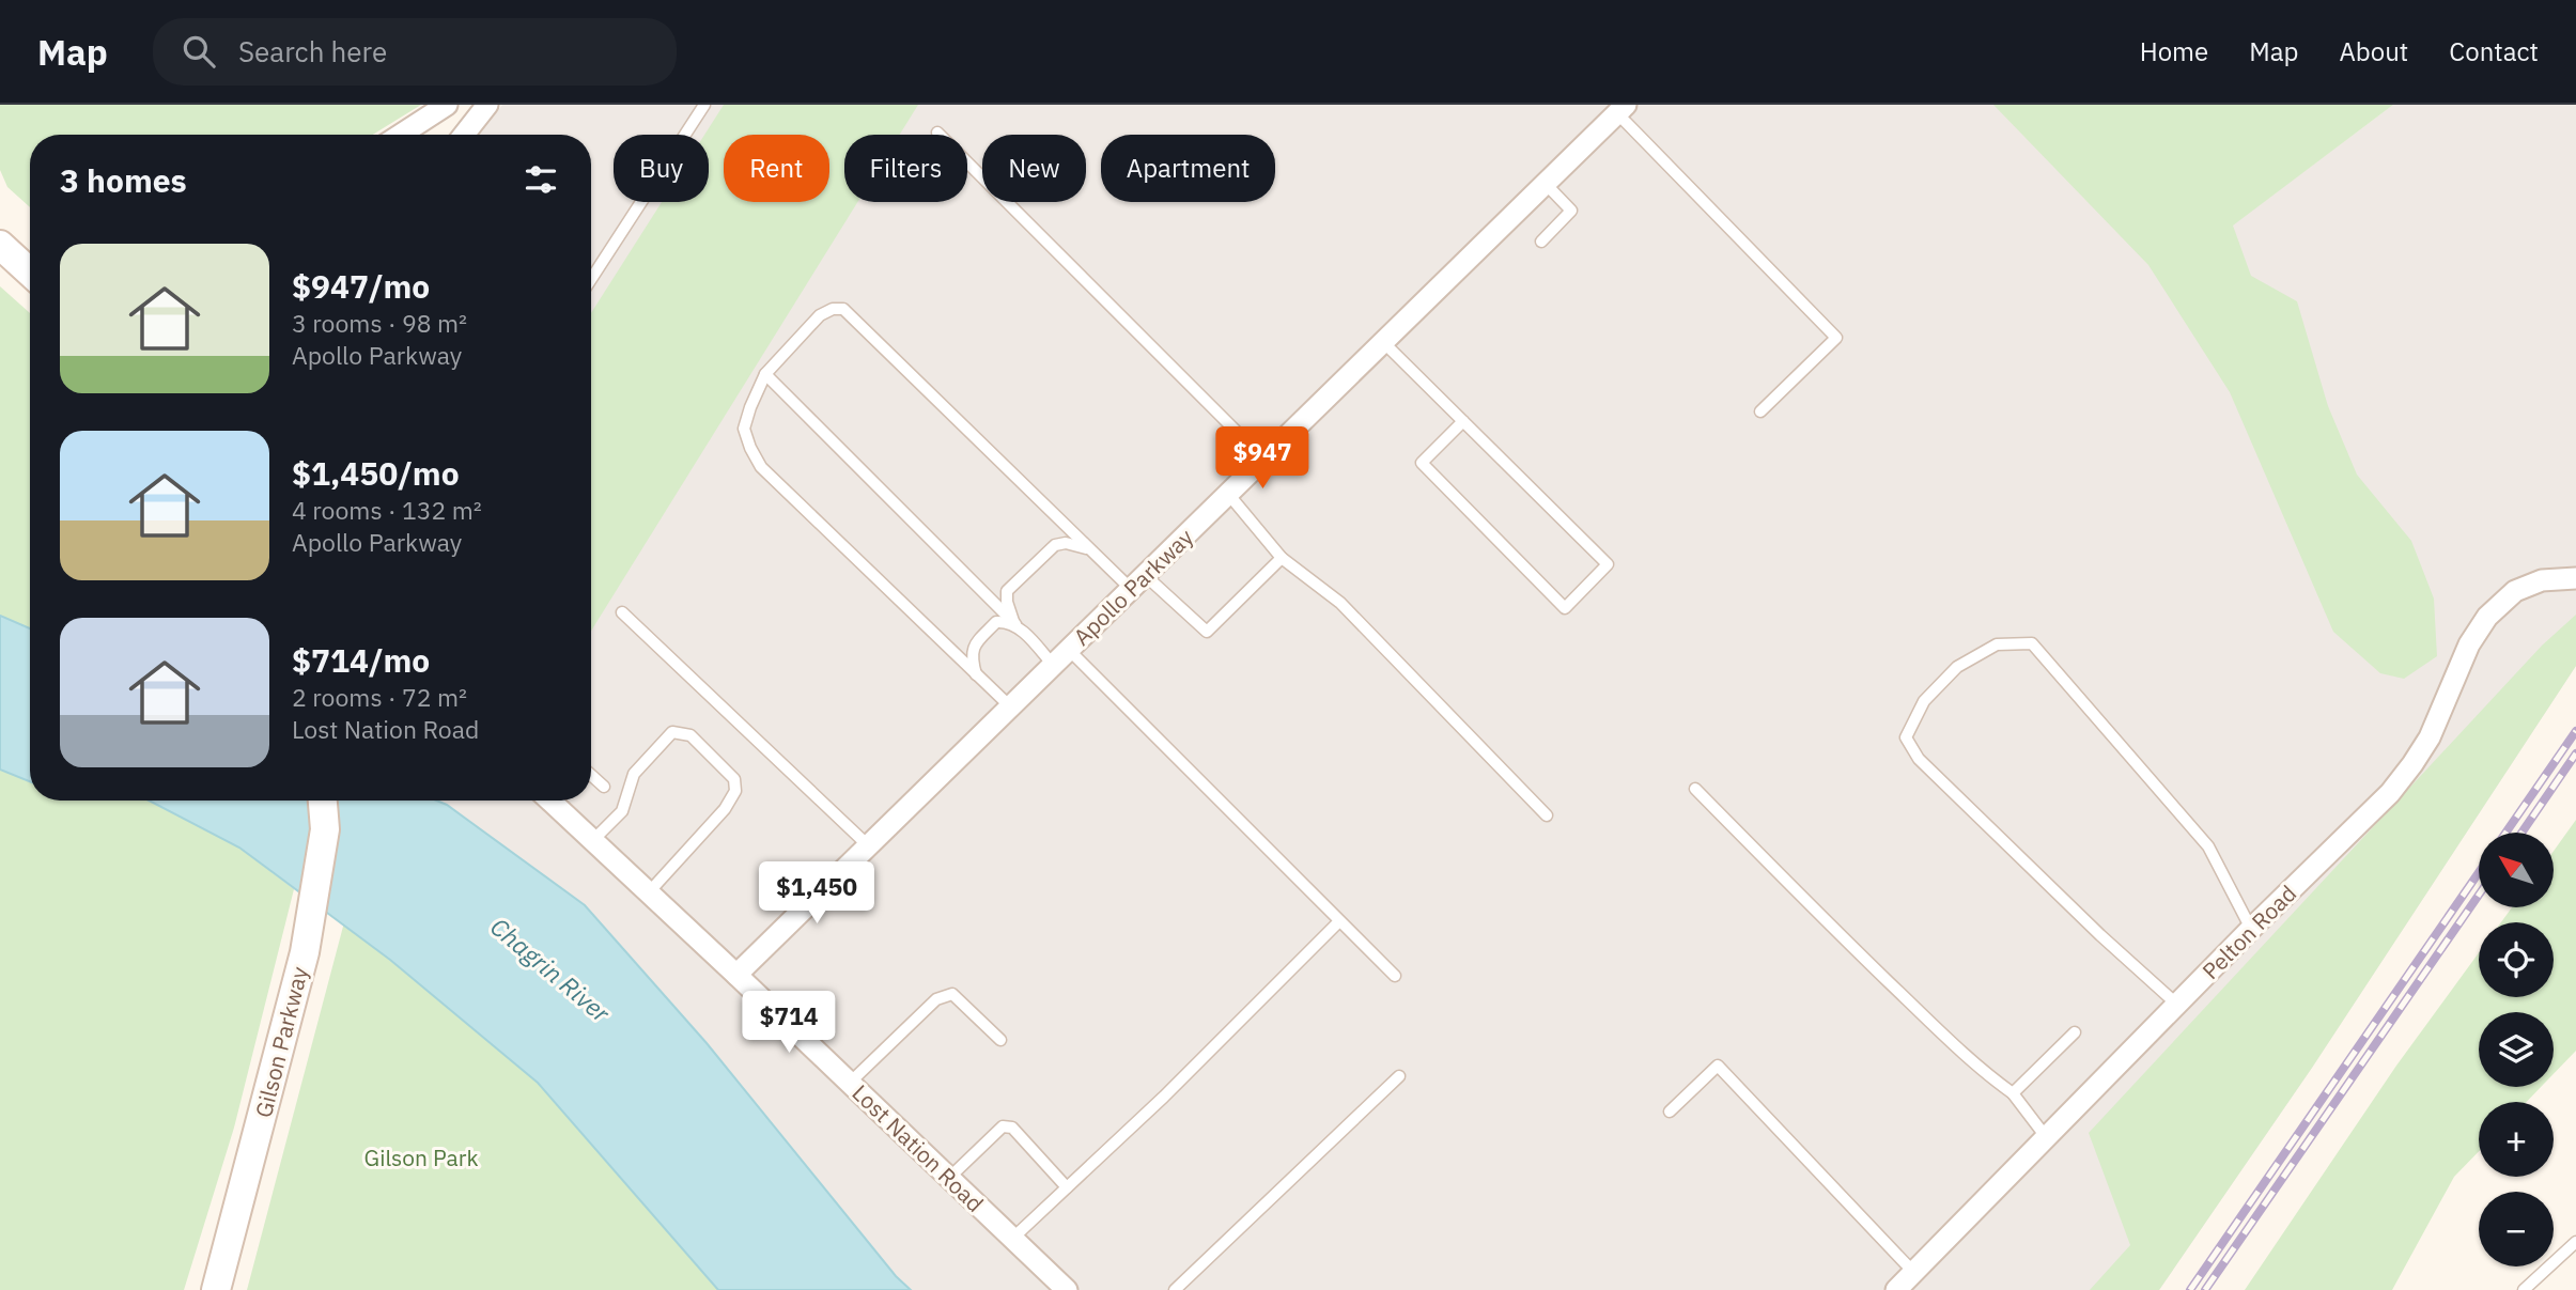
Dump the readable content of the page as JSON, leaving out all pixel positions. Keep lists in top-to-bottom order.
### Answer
{
  "streets": {
    "street": [
      "Apollo Parkway",
      "Pelton Road",
      "Gilson Parkway",
      "Lost Nation Road"
    ]
  },
  "crossings": [
    ["Apollo Parkway", "Lost Nation Road"]
  ],
  "water": ["Chagrin River"],
  "parks": ["Gilson Park"],
  "north": "top left",
  "page": {
    "header": "Map",
    "search": "Search here",
    "nav": [
      "Home",
      "Map",
      "About",
      "Contact"
    ],
    "chip": [
      "Buy",
      "Rent",
      "Filters",
      "New",
      "Apartment"
    ],
    "heading": "3 homes",
    "list": [
      {
        "name": "$947/mo",
        "note": "3 rooms · 98 m² · Apollo Parkway"
      },
      {
        "name": "$1,450/mo",
        "note": "4 rooms · 132 m² · Apollo Parkway"
      },
      {
        "name": "$714/mo",
        "note": "2 rooms · 72 m² · Lost Nation Road"
      }
    ],
    "price": ["$947", "$1,450", "$714"],
    "map_buttons": ["+", "−"]
  }
}
